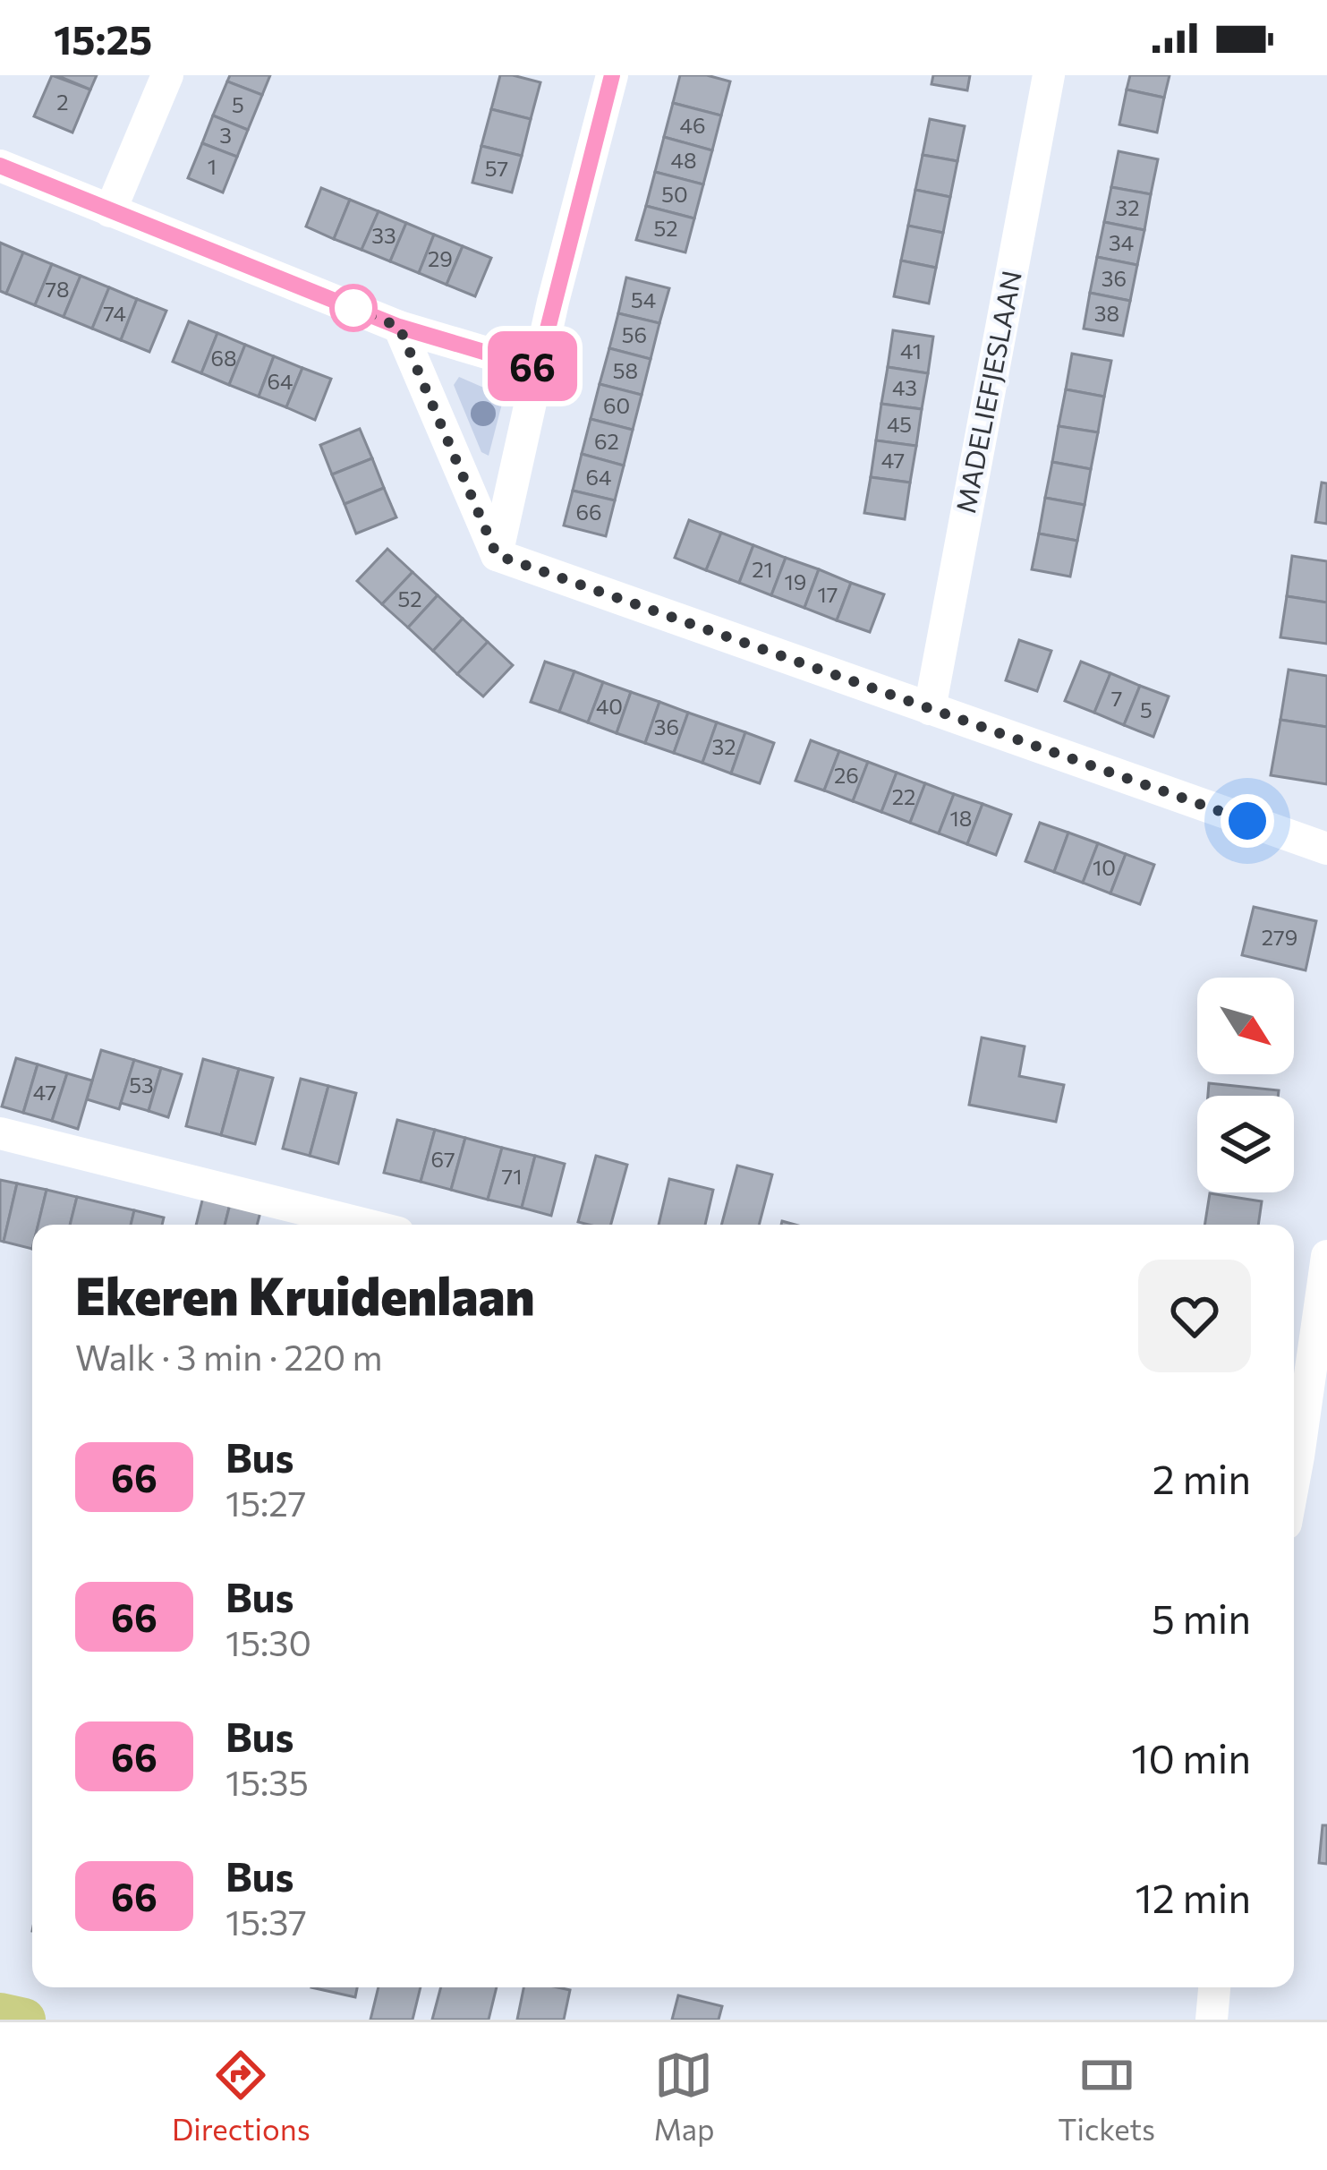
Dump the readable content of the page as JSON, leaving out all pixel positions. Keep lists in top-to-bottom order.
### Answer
{
  "streets": {
    "street": ["MADELIEFJESLAAN"]
  },
  "lines": ["bus line 66"],
  "house_numbers": [
    "2",
    "5",
    "46",
    "3",
    "48",
    "1",
    "57",
    "50",
    "32",
    "52",
    "33",
    "34",
    "29",
    "36",
    "78",
    "54",
    "74",
    "38",
    "56",
    "41",
    "68",
    "58",
    "64",
    "43",
    "60",
    "45",
    "62",
    "47",
    "64",
    "66",
    "21",
    "19",
    "17",
    "52",
    "7",
    "40",
    "5",
    "36",
    "32",
    "26",
    "22",
    "18",
    "10",
    "279",
    "53",
    "47",
    "67",
    "71"
  ],
  "north": "bottom right",
  "page": {
    "status": "15:25",
    "on_map": "66",
    "heading": ["Ekeren Kruidenlaan", "Walk · 3 min · 220 m"],
    "list": [
      {
        "mark": "66",
        "name": "Bus",
        "note": "15:27",
        "value": "2 min"
      },
      {
        "mark": "66",
        "name": "Bus",
        "note": "15:30",
        "value": "5 min"
      },
      {
        "mark": "66",
        "name": "Bus",
        "note": "15:35",
        "value": "10 min"
      },
      {
        "mark": "66",
        "name": "Bus",
        "note": "15:37",
        "value": "12 min"
      }
    ],
    "tabs": ["Directions", "Map", "Tickets"]
  }
}
